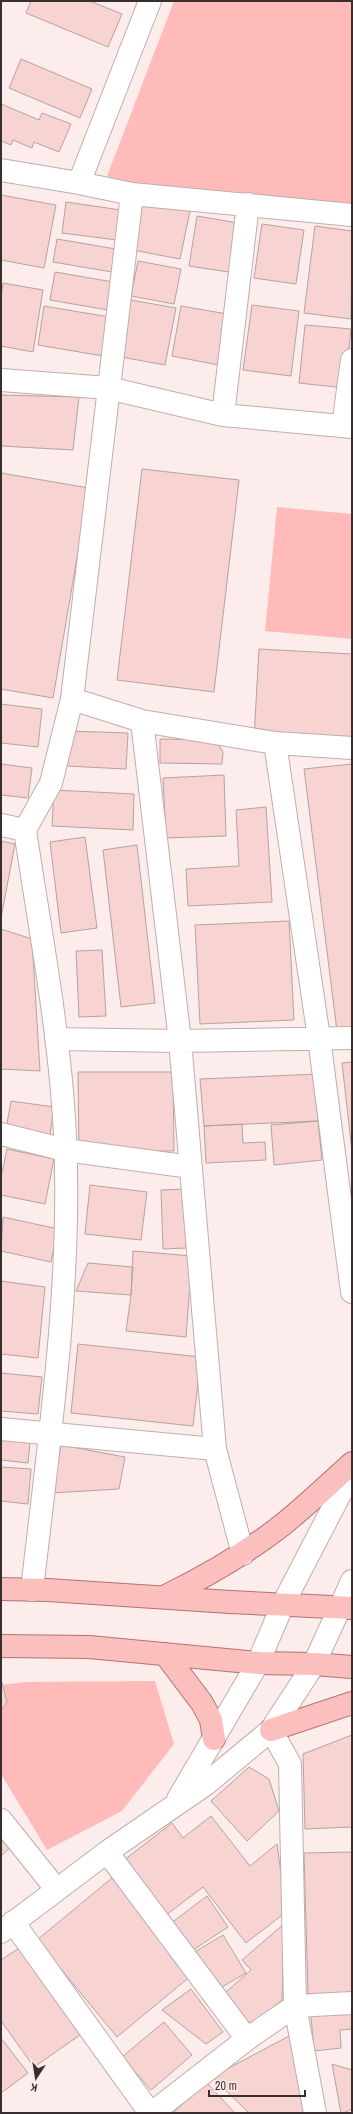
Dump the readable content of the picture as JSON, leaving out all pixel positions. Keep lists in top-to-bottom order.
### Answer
{
  "scale_bar": "20 m",
  "north": "bottom"
}
